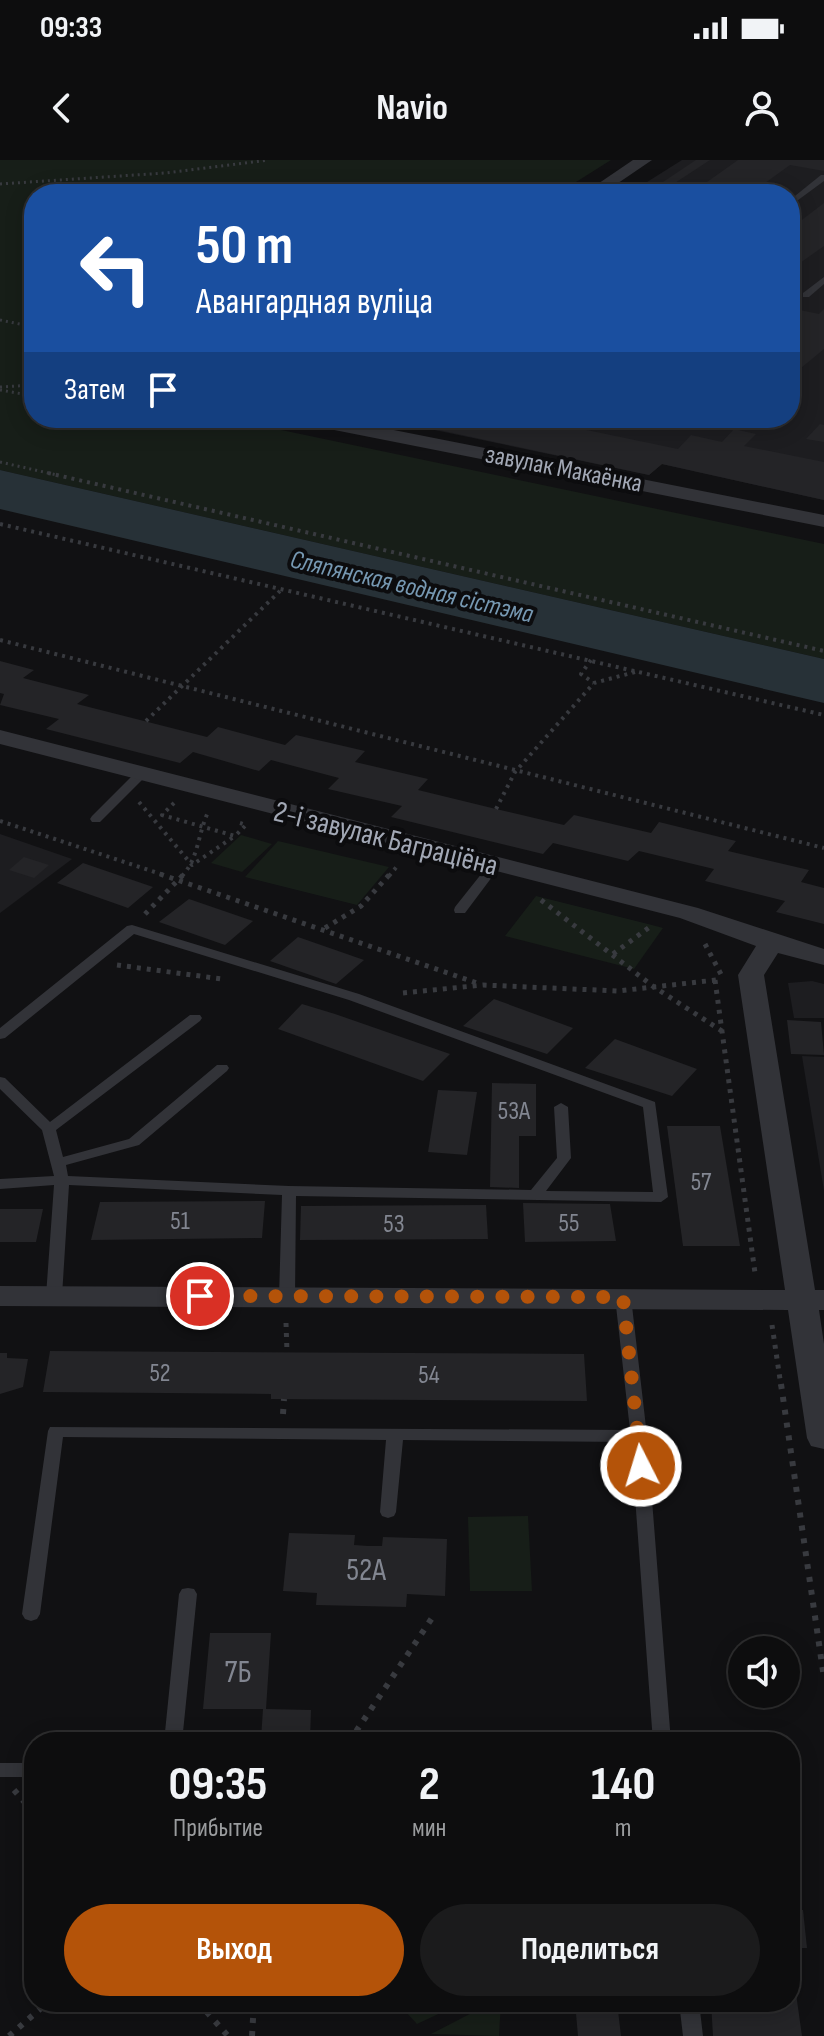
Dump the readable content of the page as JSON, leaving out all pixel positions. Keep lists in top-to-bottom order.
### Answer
{
  "streets": {
    "street": ["завулак Макаёнка", "2-і завулак Баграціёна"]
  },
  "water": ["Сляпянская водная сістэма"],
  "house_numbers": [
    "53А",
    "57",
    "51",
    "55",
    "53",
    "52",
    "54",
    "52А",
    "7Б"
  ],
  "page": {
    "status": "09:33",
    "header": "Navio",
    "turn": ["50 m", "Авангардная вуліца"],
    "then": "Затем",
    "eta": [
      "09:35",
      "Прибытие",
      "2",
      "мин",
      "140",
      "m"
    ],
    "buttons": ["Выход", "Поделиться"]
  }
}
